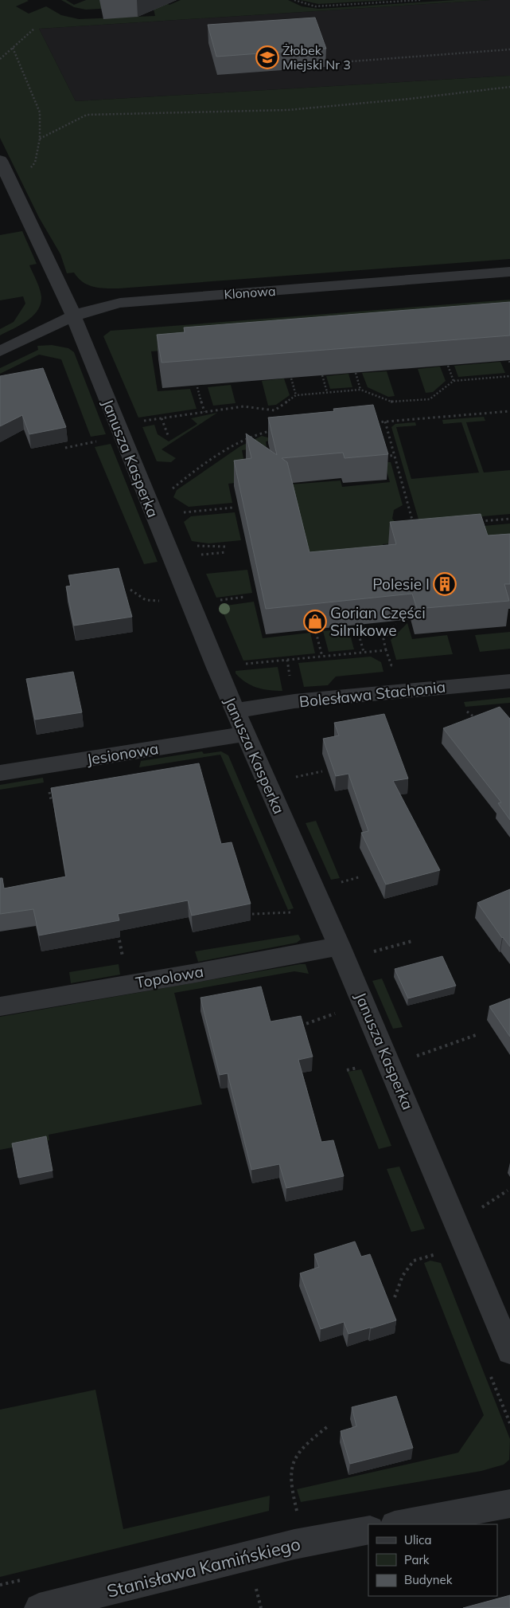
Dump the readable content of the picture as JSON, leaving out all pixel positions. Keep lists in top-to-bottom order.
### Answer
{
  "streets": {
    "street": [
      "Klonowa",
      "Janusza Kasperka",
      "Bolesława Stachonia",
      "Jesionowa",
      "Topolowa",
      "Stanisława Kamińskiego"
    ]
  },
  "crossings": [
    ["Klonowa", "Janusza Kasperka"],
    ["Janusza Kasperka", "Bolesława Stachonia"],
    ["Janusza Kasperka", "Jesionowa"],
    ["Janusza Kasperka", "Topolowa"]
  ],
  "places": {
    "school or university": ["Żłobek Miejski Nr 3"],
    "building": ["Polesie I"],
    "shop": ["Gorian Części Silnikowe"]
  },
  "legend": ["Ulica", "Park", "Budynek"]
}
